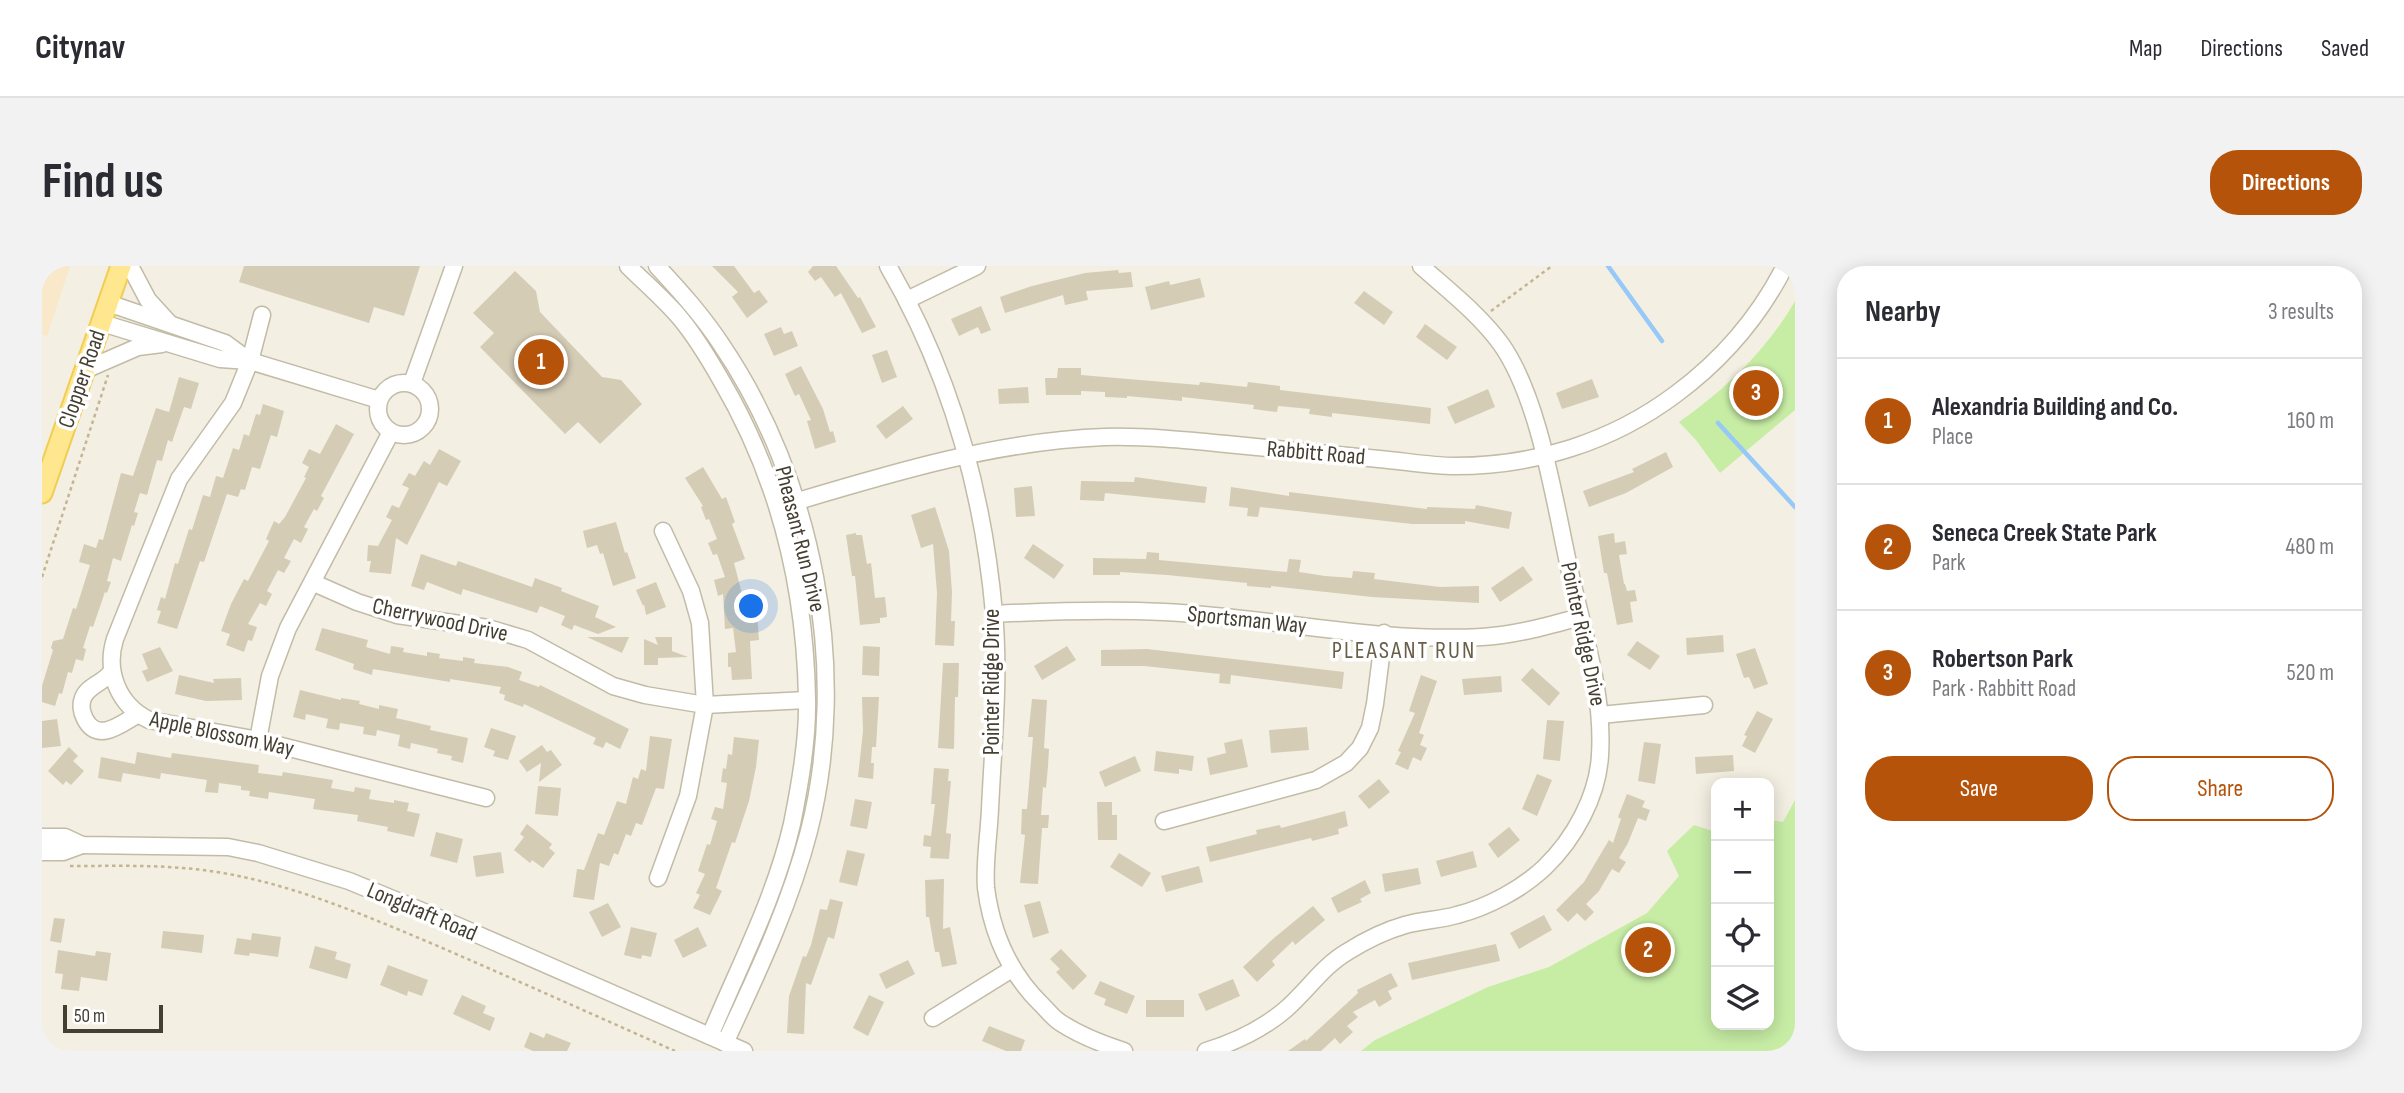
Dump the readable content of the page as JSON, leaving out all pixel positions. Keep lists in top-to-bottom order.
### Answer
{
  "streets": {
    "main road": ["Clopper Road"],
    "street": [
      "Rabbitt Road",
      "Pheasant Run Drive",
      "Cherrywood Drive",
      "Sportsman Way",
      "Pointer Ridge Drive",
      "Apple Blossom Way",
      "Longdraft Road"
    ]
  },
  "crossings": [
    ["Rabbitt Road", "Pheasant Run Drive"],
    ["Rabbitt Road", "Pointer Ridge Drive"],
    ["Pheasant Run Drive", "Cherrywood Drive"],
    ["Pheasant Run Drive", "Longdraft Road"],
    ["Sportsman Way", "Pointer Ridge Drive"]
  ],
  "districts": ["PLEASANT RUN"],
  "scale_bar": "50 m",
  "page": {
    "header": "Citynav",
    "nav": ["Map", "Directions", "Saved"],
    "buttons": [
      "Directions",
      ["Save", "Share"]
    ],
    "title": "Find us",
    "heading": ["Nearby", "3 results"],
    "pins": ["1", "3", "2"],
    "list": [
      {
        "mark": "1",
        "name": "Alexandria Building and Co.",
        "note": "Place",
        "value": "160 m"
      },
      {
        "mark": "2",
        "name": "Seneca Creek State Park",
        "note": "Park",
        "value": "480 m"
      },
      {
        "mark": "3",
        "name": "Robertson Park",
        "note": "Park · Rabbitt Road",
        "value": "520 m"
      }
    ],
    "map_buttons": ["+", "−"],
    "scale": "50 m"
  }
}
